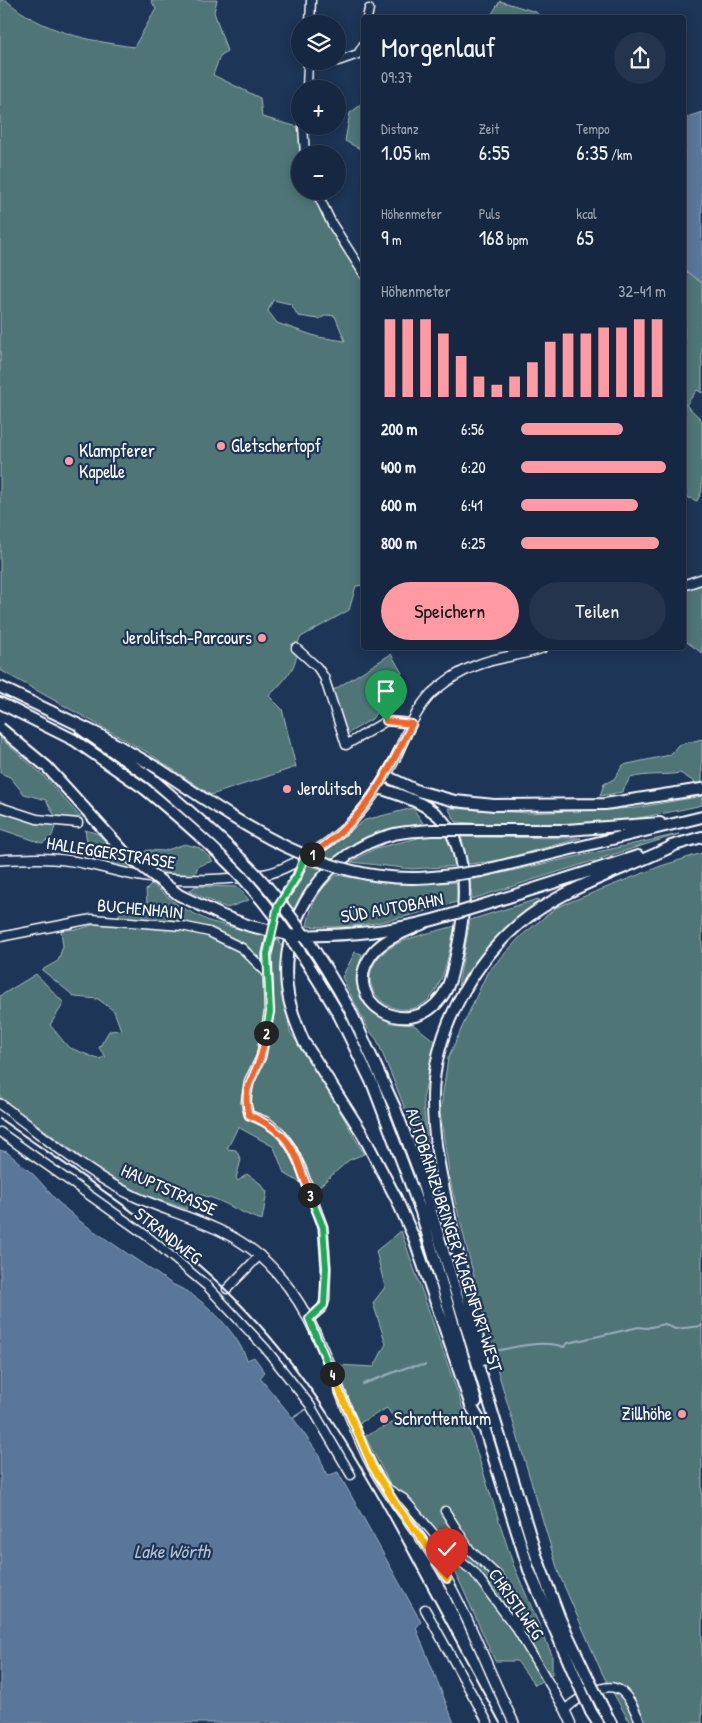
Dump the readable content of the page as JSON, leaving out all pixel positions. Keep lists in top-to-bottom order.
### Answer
{
  "streets": {
    "highway": ["SÜD AUTOBAHN", "AUTOBAHNZUBRINGER KLAGENFURT WEST"],
    "main road": ["HALLEGGERSTRASSE", "HAUPTSTRASSE"],
    "street": ["BUCHENHAIN", "STRANDWEG", "CHRISTLWEG"]
  },
  "crossings": [
    ["SÜD AUTOBAHN", "AUTOBAHNZUBRINGER KLAGENFURT WEST"],
    ["HAUPTSTRASSE", "CHRISTLWEG"]
  ],
  "water": ["Lake Wörth"],
  "places": [
    "Gletschertopf",
    "Klampferer Kapelle",
    "Jerolitsch-Parcours",
    "Jerolitsch",
    "Zillhöhe",
    "Schrottenturm"
  ],
  "page": {
    "map_buttons": ["+", "−"],
    "heading": ["Morgenlauf", "09:37"],
    "stats": [
      ["Distanz", "1.05 km"],
      ["Zeit", "6:55"],
      ["Tempo", "6:35 /km"],
      ["Höhenmeter", "9 m"],
      ["Puls", "168 bpm"],
      ["kcal", "65"]
    ],
    "chart": ["Höhenmeter", "32–41 m"],
    "list": [
      {
        "name": "200 m",
        "note": "6:56"
      },
      {
        "name": "400 m",
        "note": "6:20"
      },
      {
        "name": "600 m",
        "note": "6:41"
      },
      {
        "name": "800 m",
        "note": "6:25"
      }
    ],
    "buttons": ["Speichern", "Teilen"],
    "pins": [
      "1",
      "2",
      "3",
      "4"
    ]
  }
}
